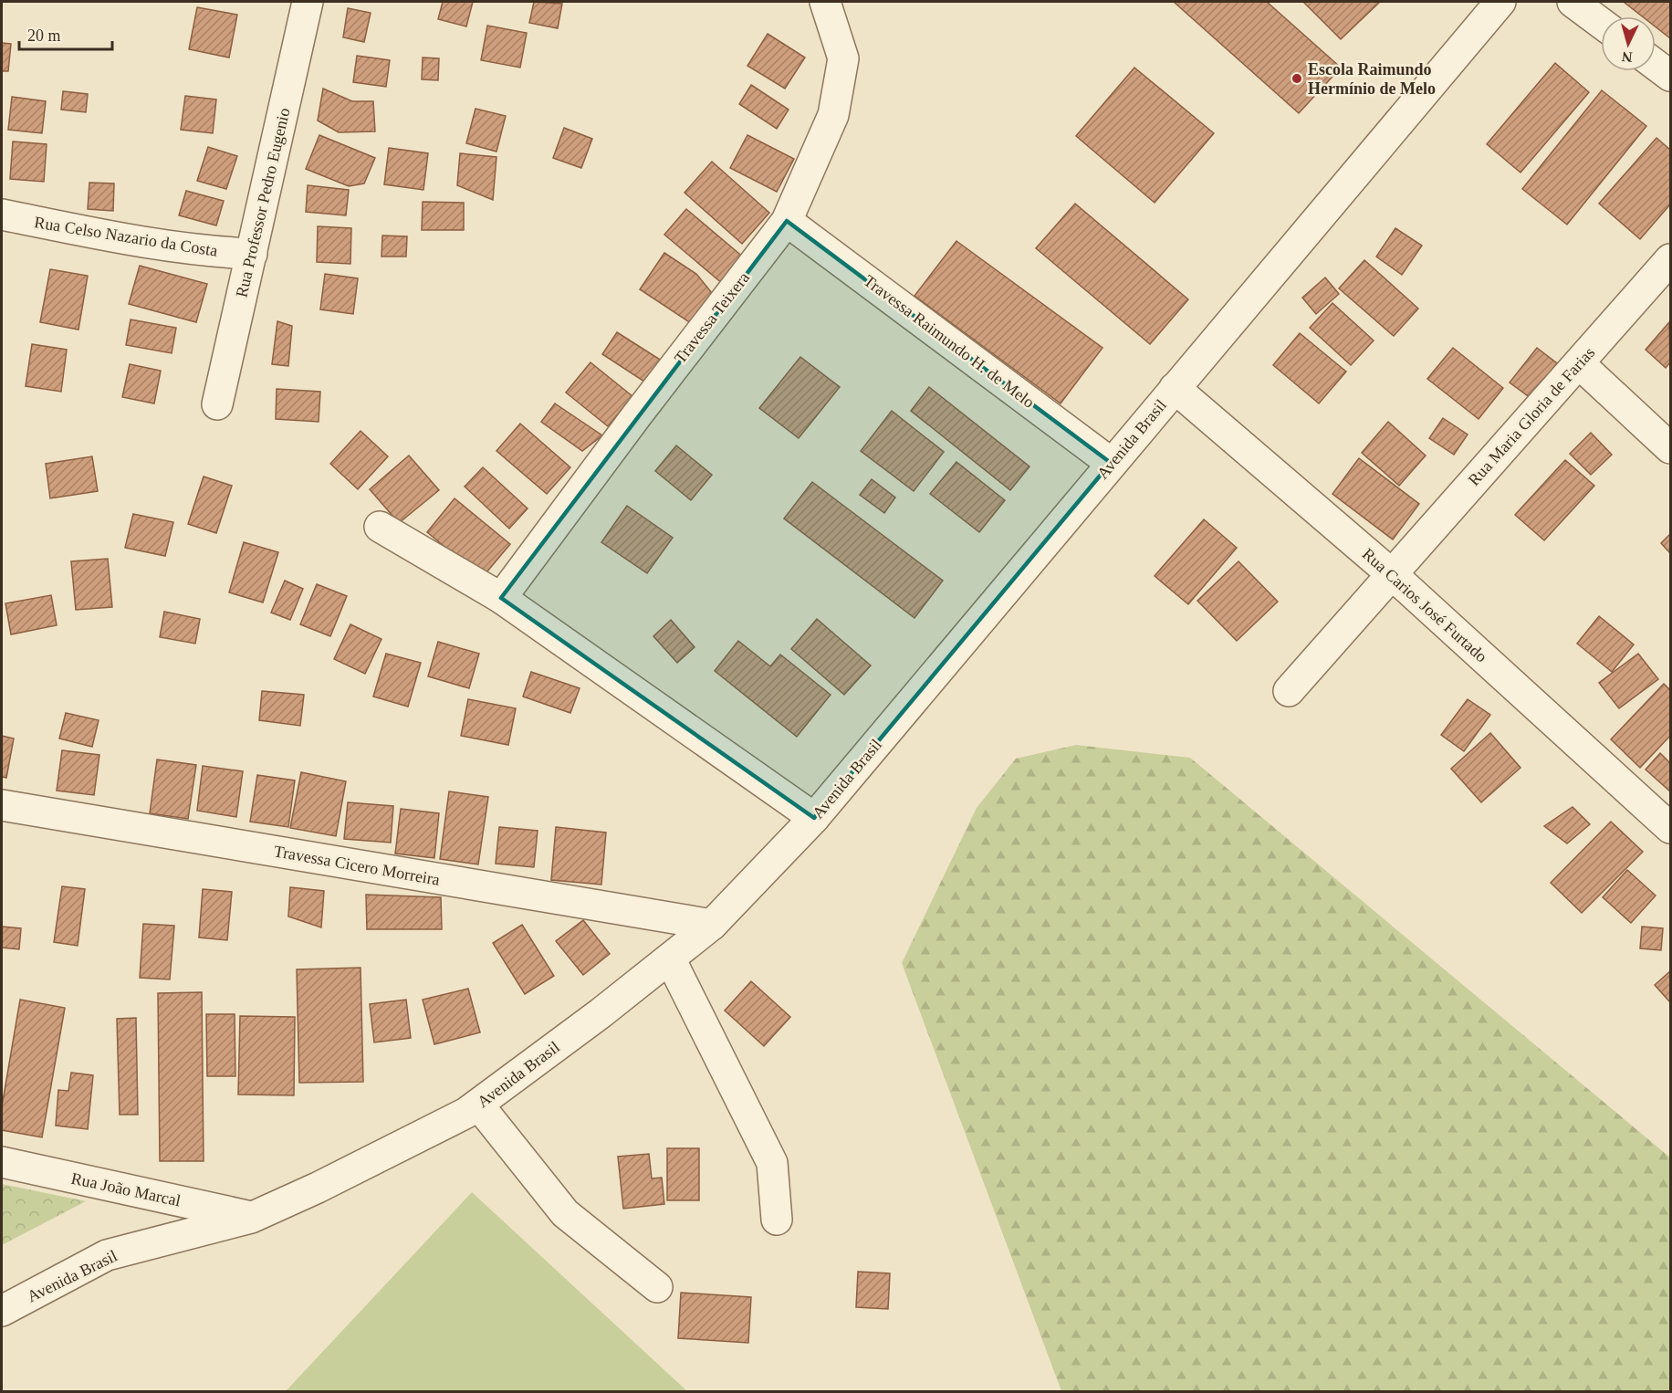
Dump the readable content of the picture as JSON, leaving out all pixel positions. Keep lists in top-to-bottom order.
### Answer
{
  "streets": {
    "street": [
      "Rua Professor Pedro Eugenio",
      "Rua Celso Nazario da Costa",
      "Travessa Teixera",
      "Travessa Raimundo H. de Melo",
      "Rua Maria Gloria de Farias",
      "Avenida Brasil",
      "Rua Carios José Furtado",
      "Travessa Cicero Morreira",
      "Rua João Marcal"
    ]
  },
  "crossings": [
    ["Rua Professor Pedro Eugenio", "Rua Celso Nazario da Costa"],
    ["Travessa Teixera", "Travessa Raimundo H. de Melo"],
    ["Travessa Raimundo H. de Melo", "Avenida Brasil"],
    ["Rua Maria Gloria de Farias", "Rua Carios José Furtado"],
    ["Avenida Brasil", "Rua Carios José Furtado"],
    ["Avenida Brasil", "Travessa Cicero Morreira"],
    ["Avenida Brasil", "Rua João Marcal"]
  ],
  "places": ["Escola Raimundo Hermínio de Melo"],
  "scale_bar": "20 m",
  "north": "bottom"
}
